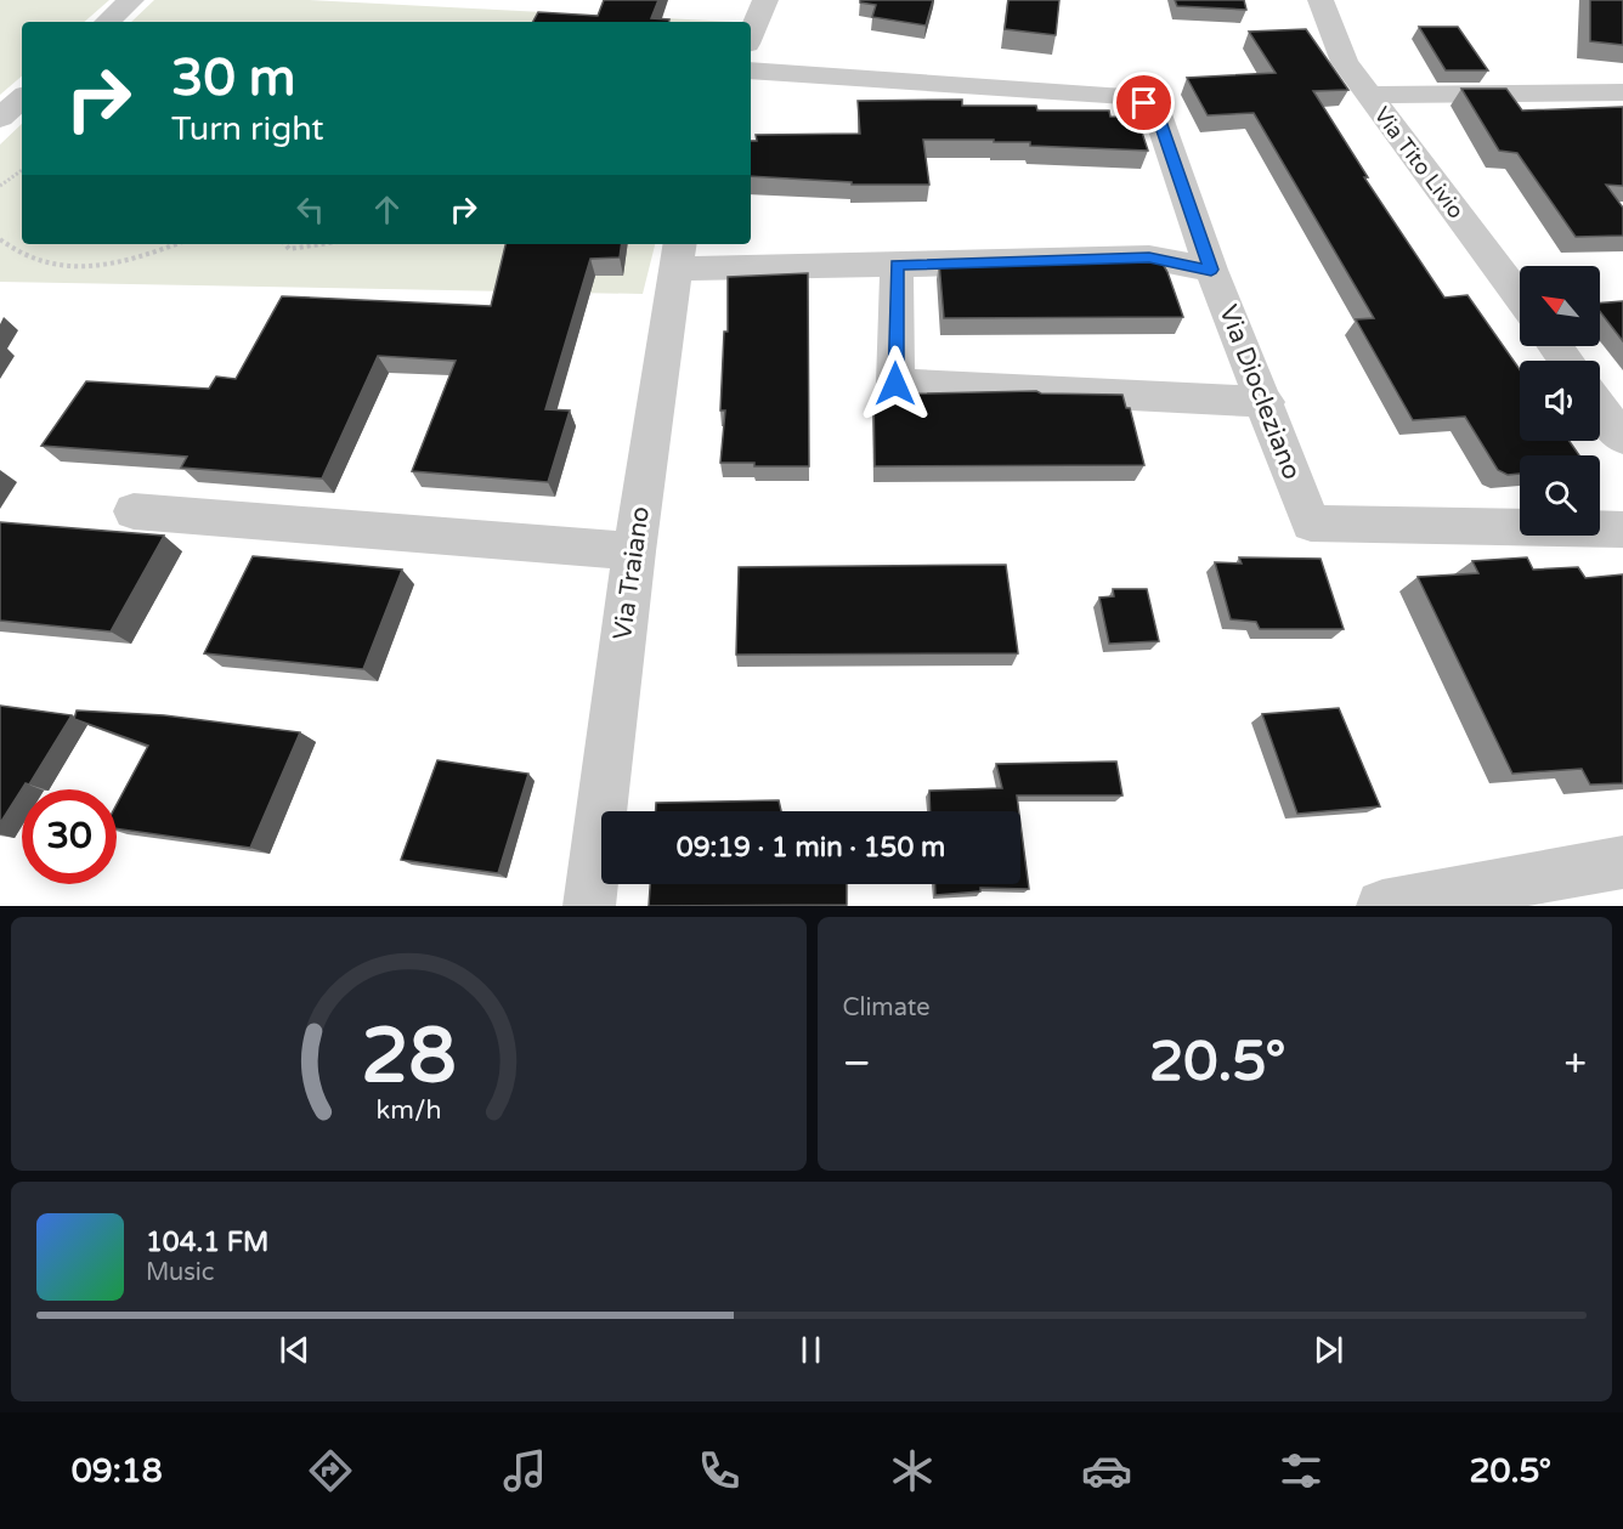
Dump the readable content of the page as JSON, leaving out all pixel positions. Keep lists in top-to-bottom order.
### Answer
{
  "streets": {
    "street": ["Via Tito Livio", "Via Diocleziano", "Via Traiano"]
  },
  "north": "top left",
  "page": {
    "turn": ["30 m", "Turn right"],
    "limit": "30",
    "trip": "09:19 · 1 min · 150 m",
    "tile": "Climate",
    "heat": ["−", "20.5°", "+"],
    "song": ["104.1 FM", "Music"],
    "tabs": ["09:18", "20.5°"],
    "gauge": ["28", "km/h"]
  }
}
